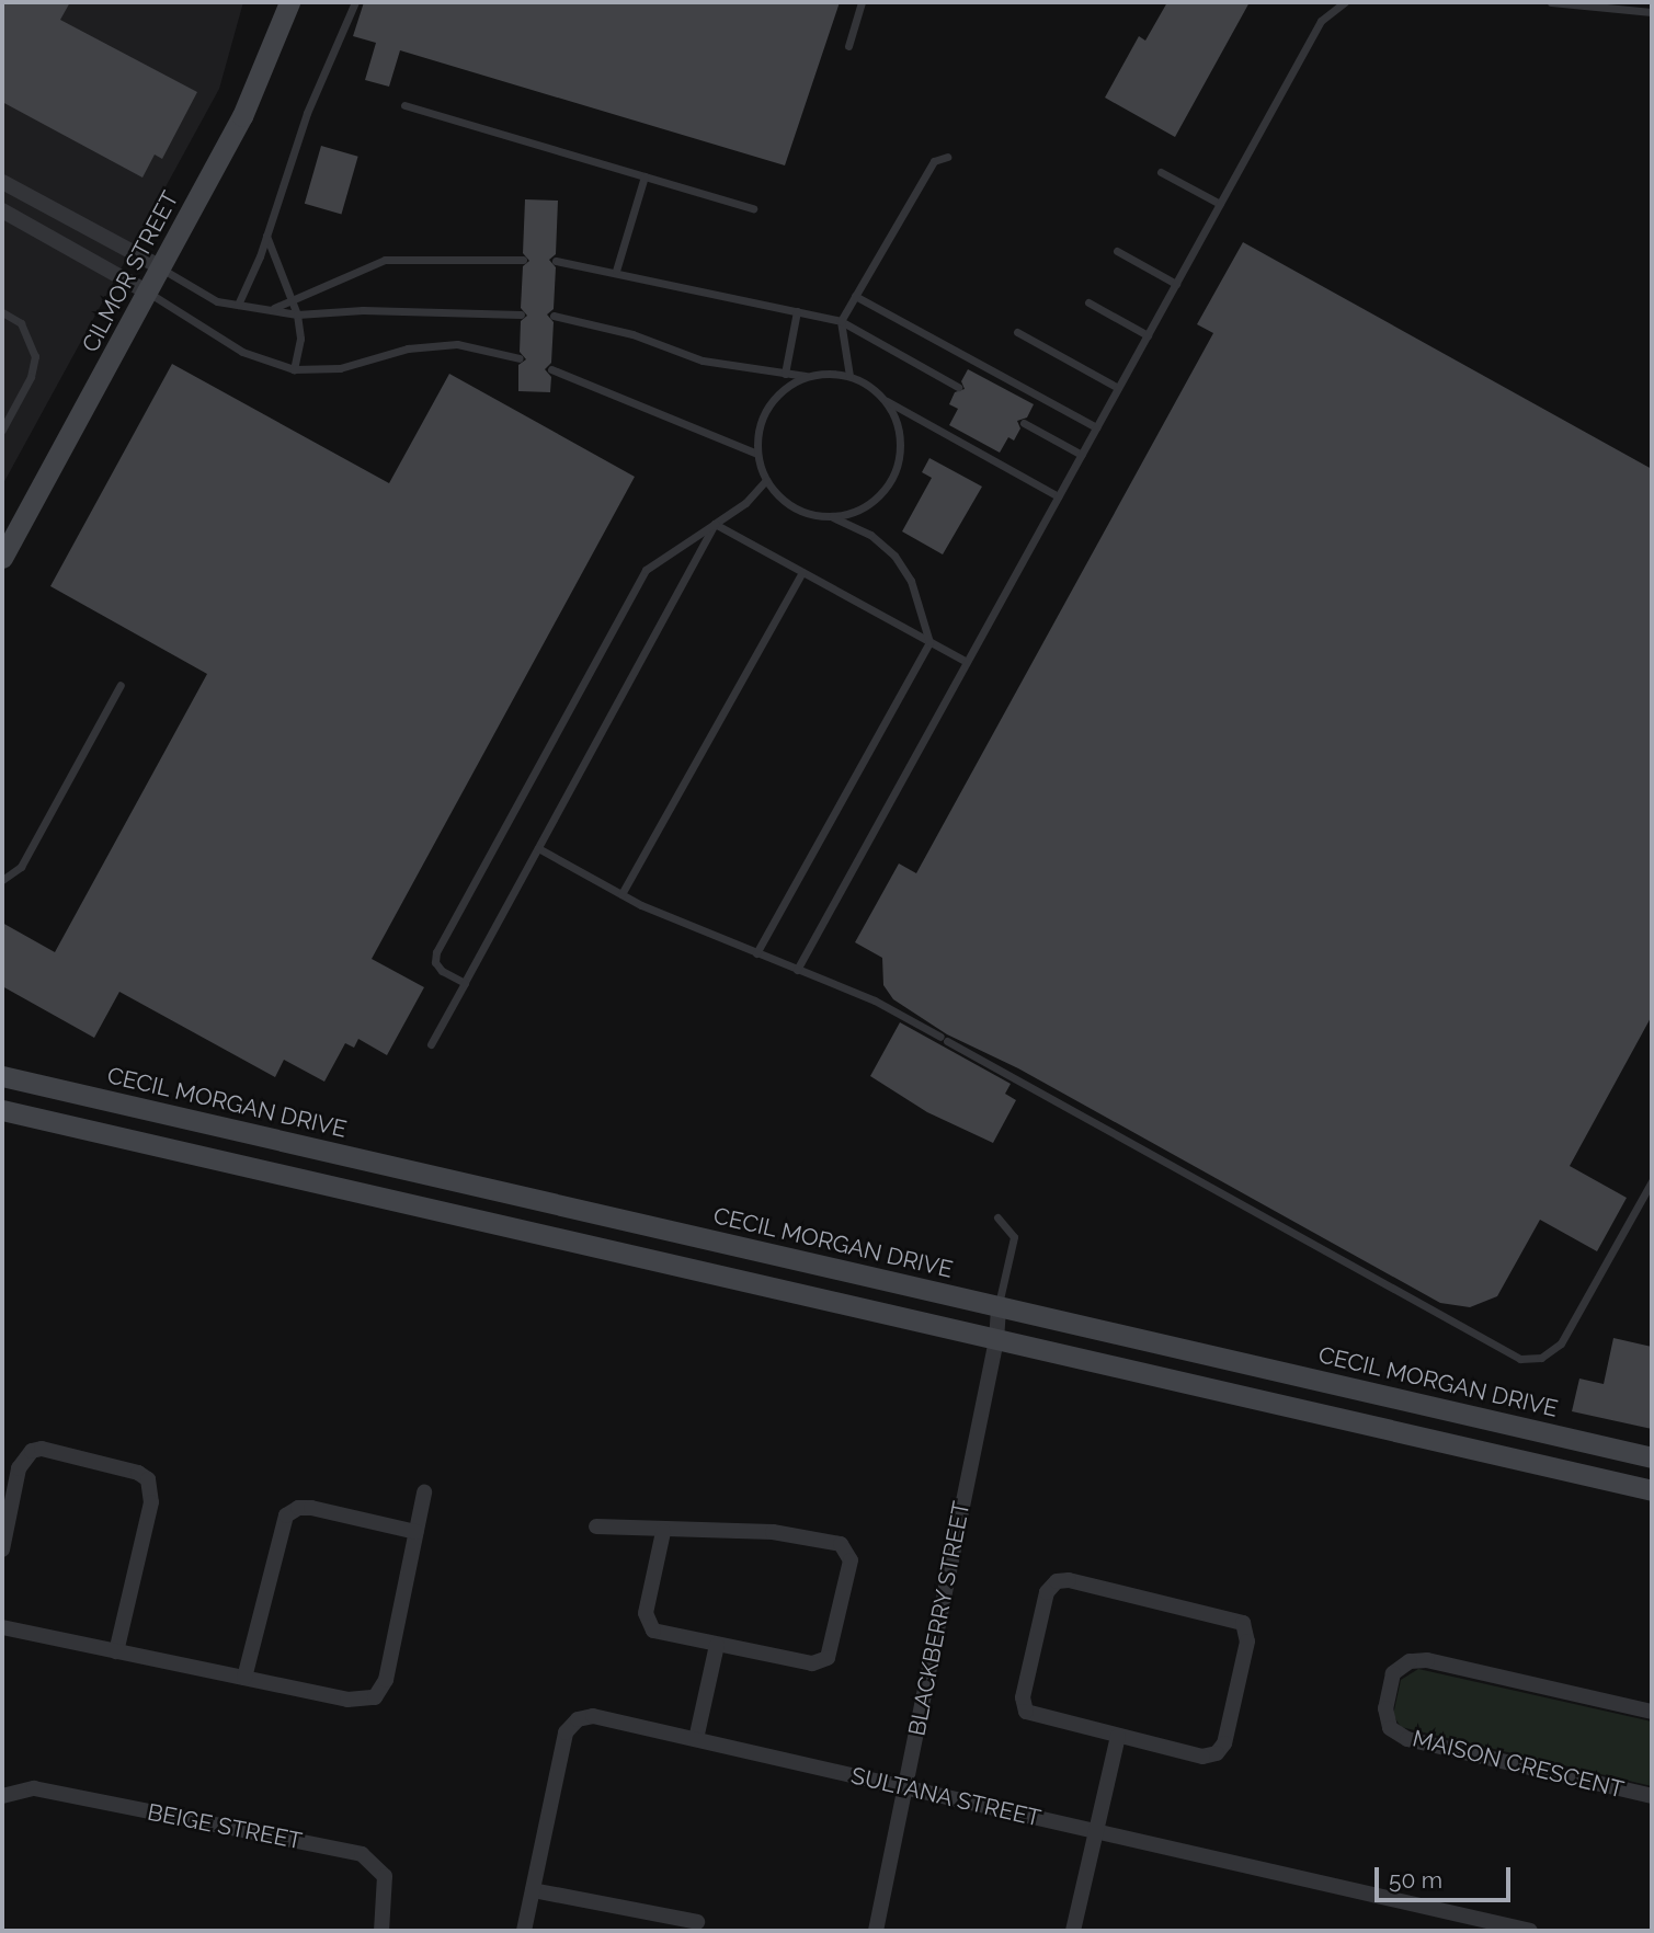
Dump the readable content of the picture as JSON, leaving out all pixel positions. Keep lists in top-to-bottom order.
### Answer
{
  "streets": {
    "street": [
      "CILMOR STREET",
      "CECIL MORGAN DRIVE",
      "BLACKBERRY STREET",
      "MAISON CRESCENT",
      "SULTANA STREET",
      "BEIGE STREET"
    ]
  },
  "crossings": [
    ["CECIL MORGAN DRIVE", "BLACKBERRY STREET"],
    ["BLACKBERRY STREET", "SULTANA STREET"]
  ],
  "scale_bar": "50 m"
}
